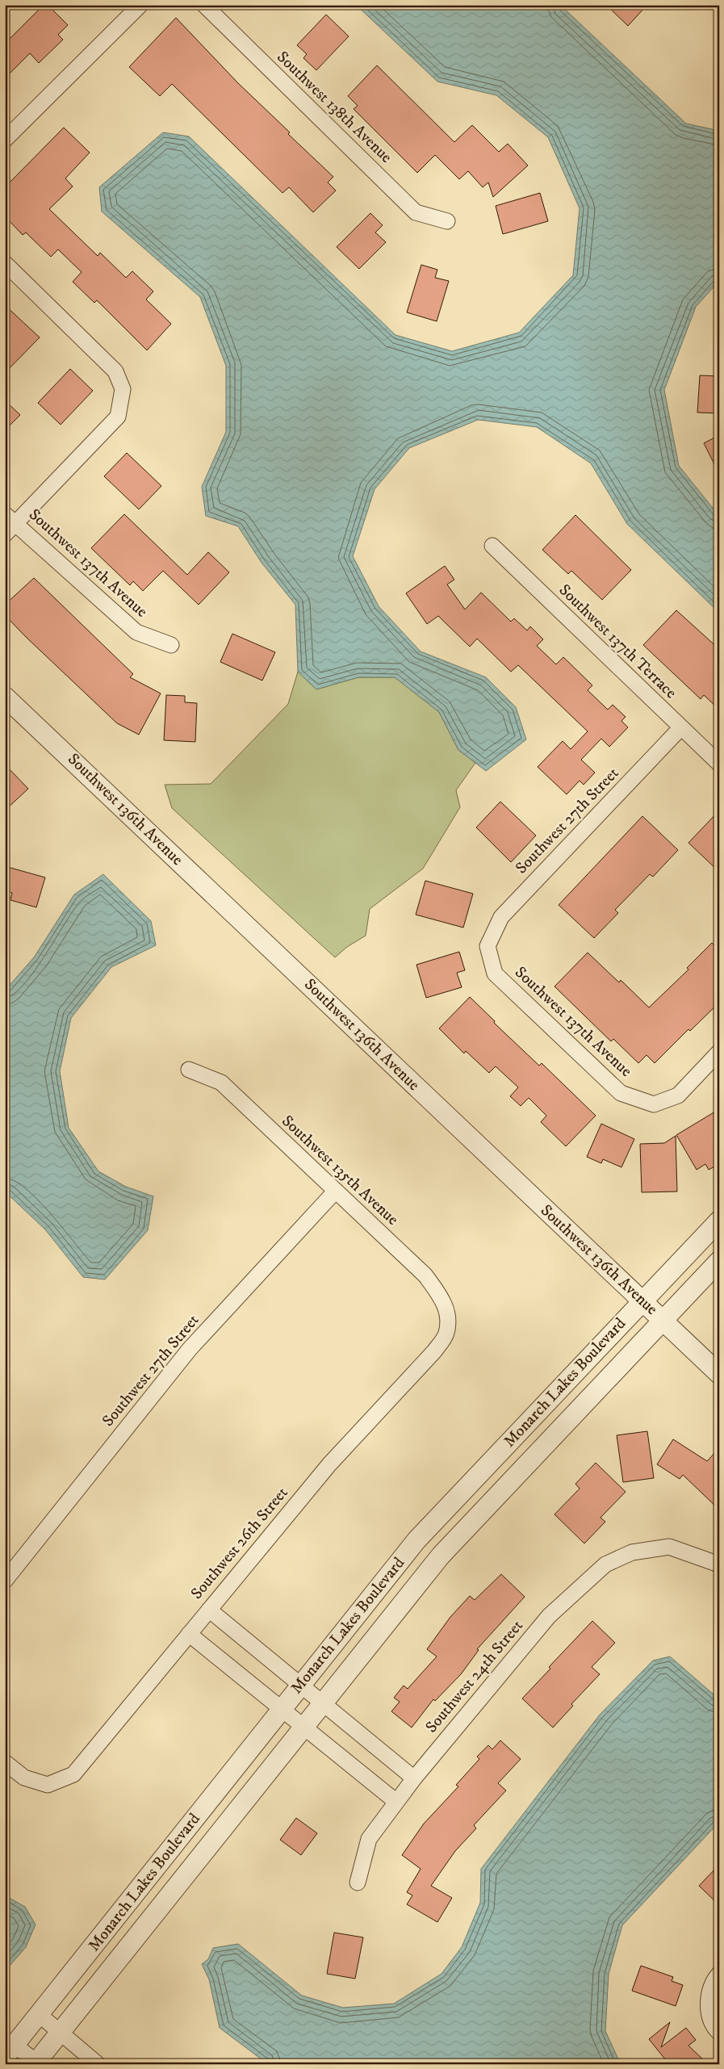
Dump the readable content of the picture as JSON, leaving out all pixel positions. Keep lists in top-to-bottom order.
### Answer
{
  "streets": {
    "street": [
      "Southwest 138th Avenue",
      "Southwest 137th Avenue",
      "Southwest 137th Terrace",
      "Southwest 136th Avenue",
      "Southwest 27th Street",
      "Southwest 135th Avenue",
      "Monarch Lakes Boulevard",
      "Southwest 26th Street",
      "Southwest 24th Street"
    ]
  },
  "crossings": [
    ["Southwest 137th Avenue", "Southwest 27th Street"],
    ["Southwest 137th Terrace", "Southwest 27th Street"],
    ["Southwest 136th Avenue", "Monarch Lakes Boulevard"],
    ["Southwest 27th Street", "Southwest 135th Avenue"],
    ["Southwest 135th Avenue", "Southwest 26th Street"]
  ]
}
